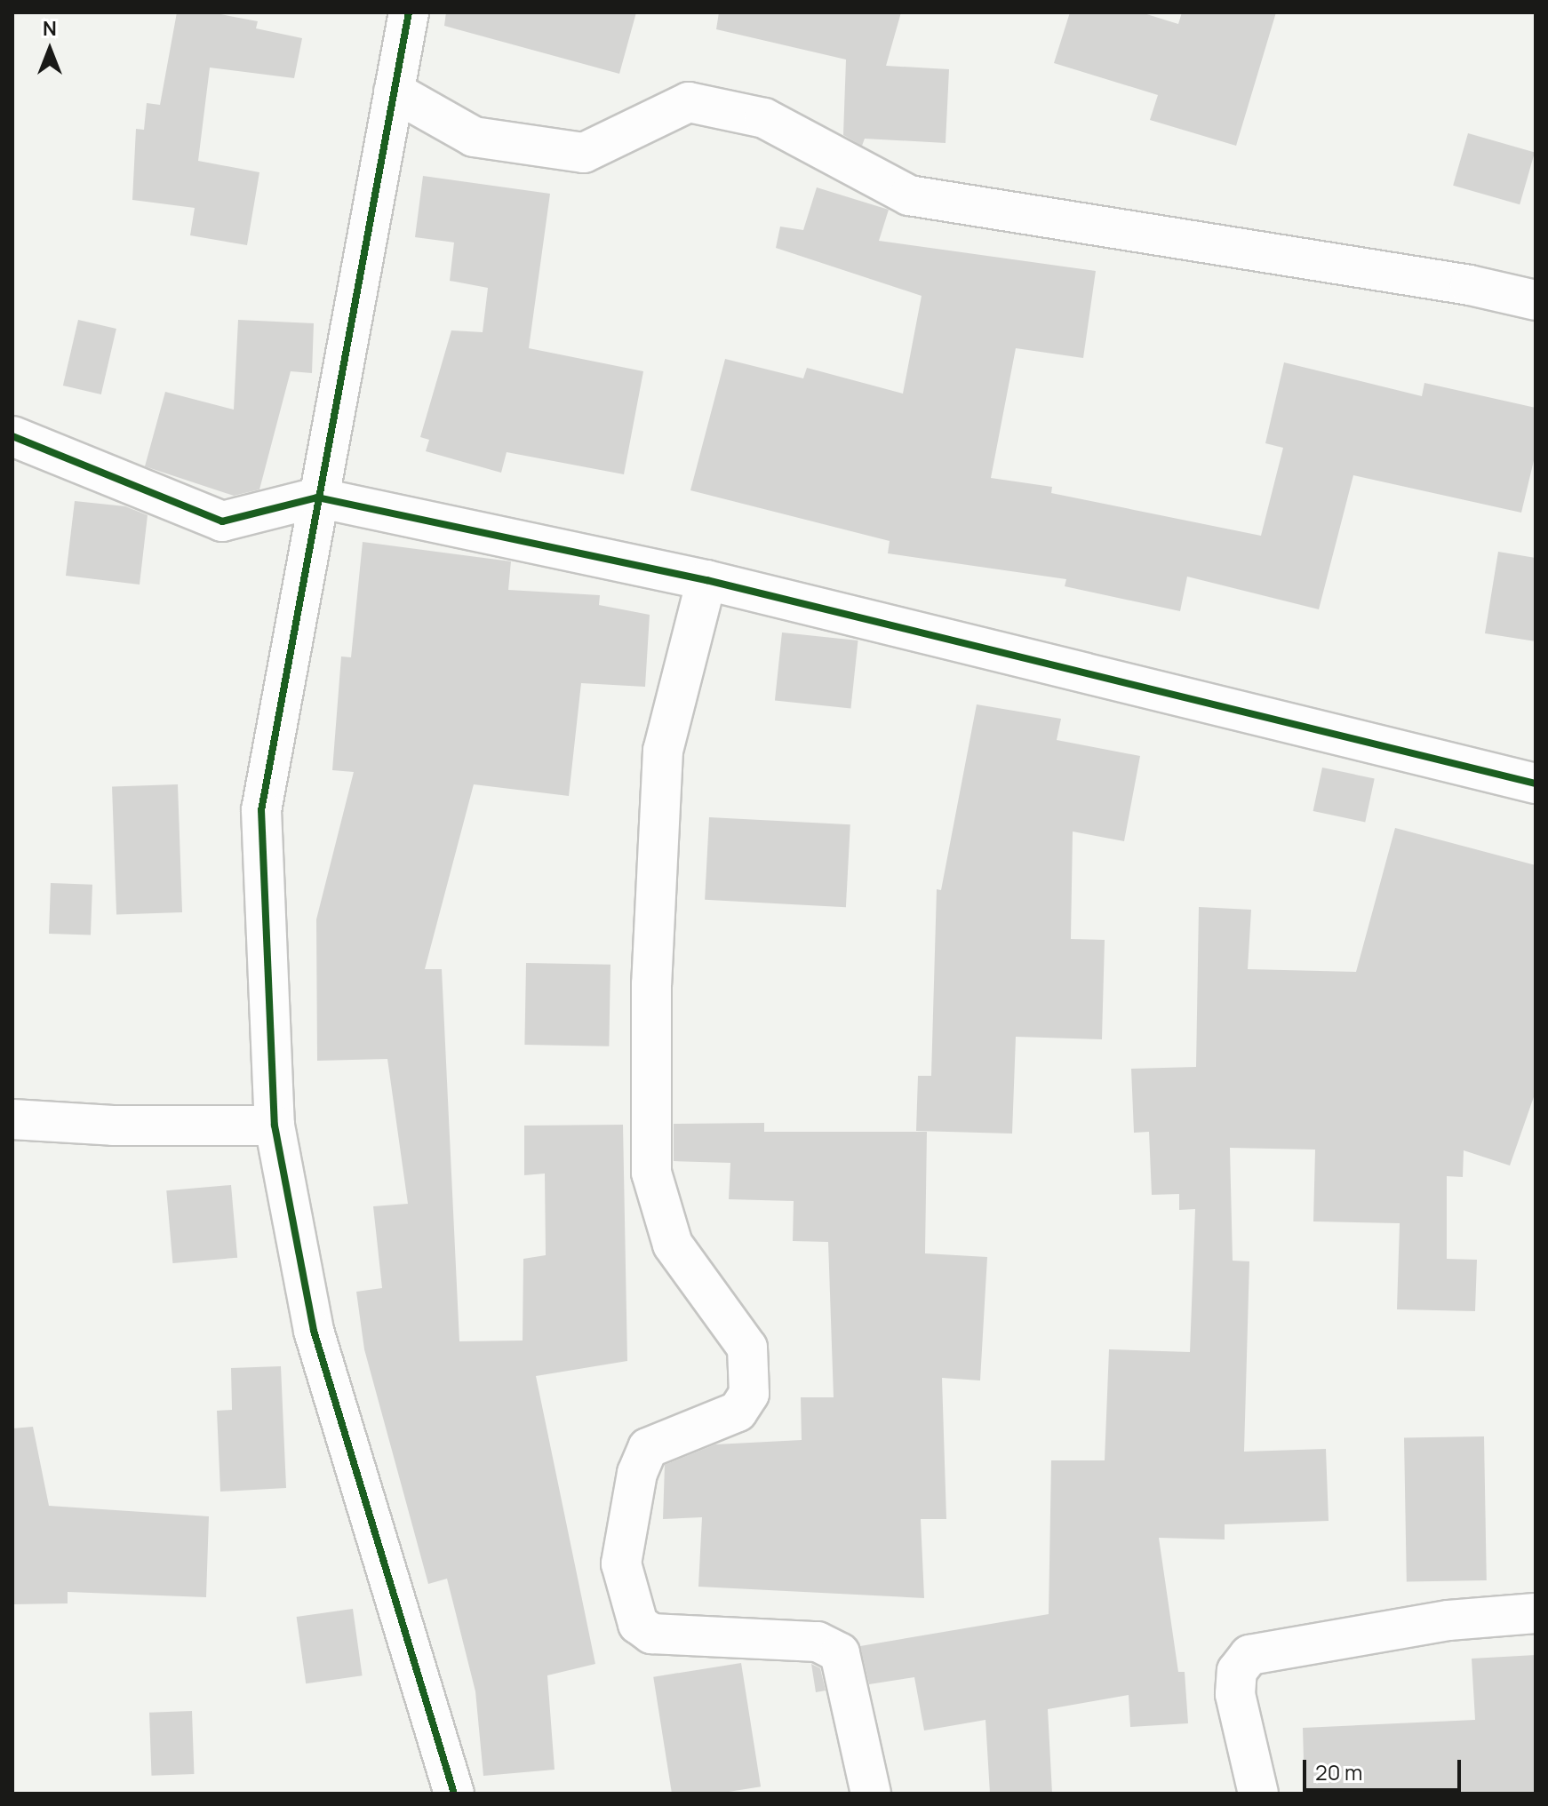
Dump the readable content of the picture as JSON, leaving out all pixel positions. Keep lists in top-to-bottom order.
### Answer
{
  "scale_bar": "20 m",
  "north": "top"
}
